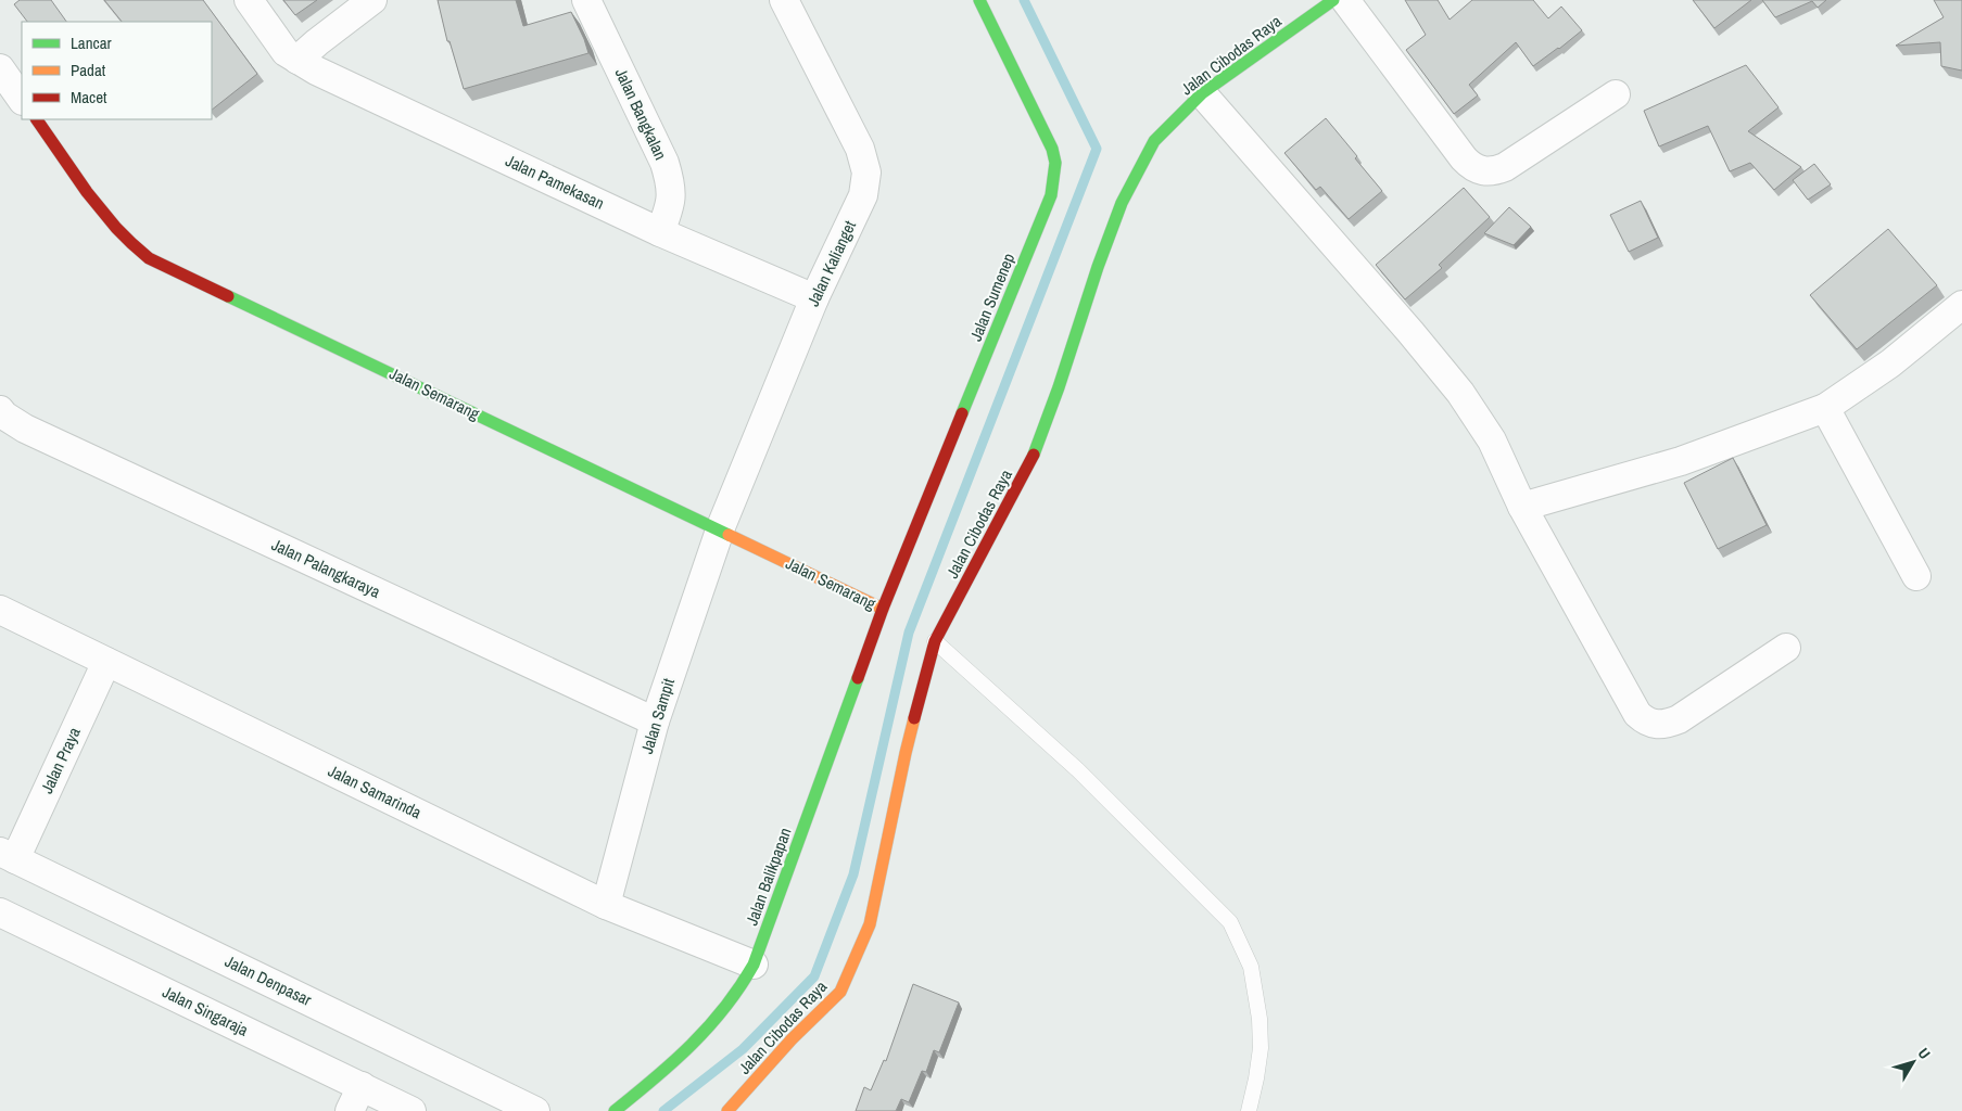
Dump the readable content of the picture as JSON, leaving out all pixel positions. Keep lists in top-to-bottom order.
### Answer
{
  "streets": {
    "street": [
      "Jalan Cibodas Raya",
      "Jalan Bangkalan",
      "Jalan Pamekasan",
      "Jalan Kalianget",
      "Jalan Sumenep",
      "Jalan Semarang",
      "Jalan Palangkaraya",
      "Jalan Sampit",
      "Jalan Praya",
      "Jalan Samarinda",
      "Jalan Balikpapan",
      "Jalan Denpasar",
      "Jalan Singaraja"
    ]
  },
  "crossings": [
    ["Jalan Bangkalan", "Jalan Pamekasan"],
    ["Jalan Pamekasan", "Jalan Kalianget"],
    ["Jalan Kalianget", "Jalan Semarang"],
    ["Jalan Kalianget", "Jalan Sampit"],
    ["Jalan Sumenep", "Jalan Semarang"],
    ["Jalan Sumenep", "Jalan Balikpapan"],
    ["Jalan Semarang", "Jalan Sampit"],
    ["Jalan Semarang", "Jalan Balikpapan"],
    ["Jalan Palangkaraya", "Jalan Sampit"],
    ["Jalan Sampit", "Jalan Samarinda"],
    ["Jalan Praya", "Jalan Samarinda"],
    ["Jalan Praya", "Jalan Denpasar"],
    ["Jalan Samarinda", "Jalan Balikpapan"]
  ],
  "legend": ["Lancar", "Padat", "Macet"],
  "north": "top right"
}
